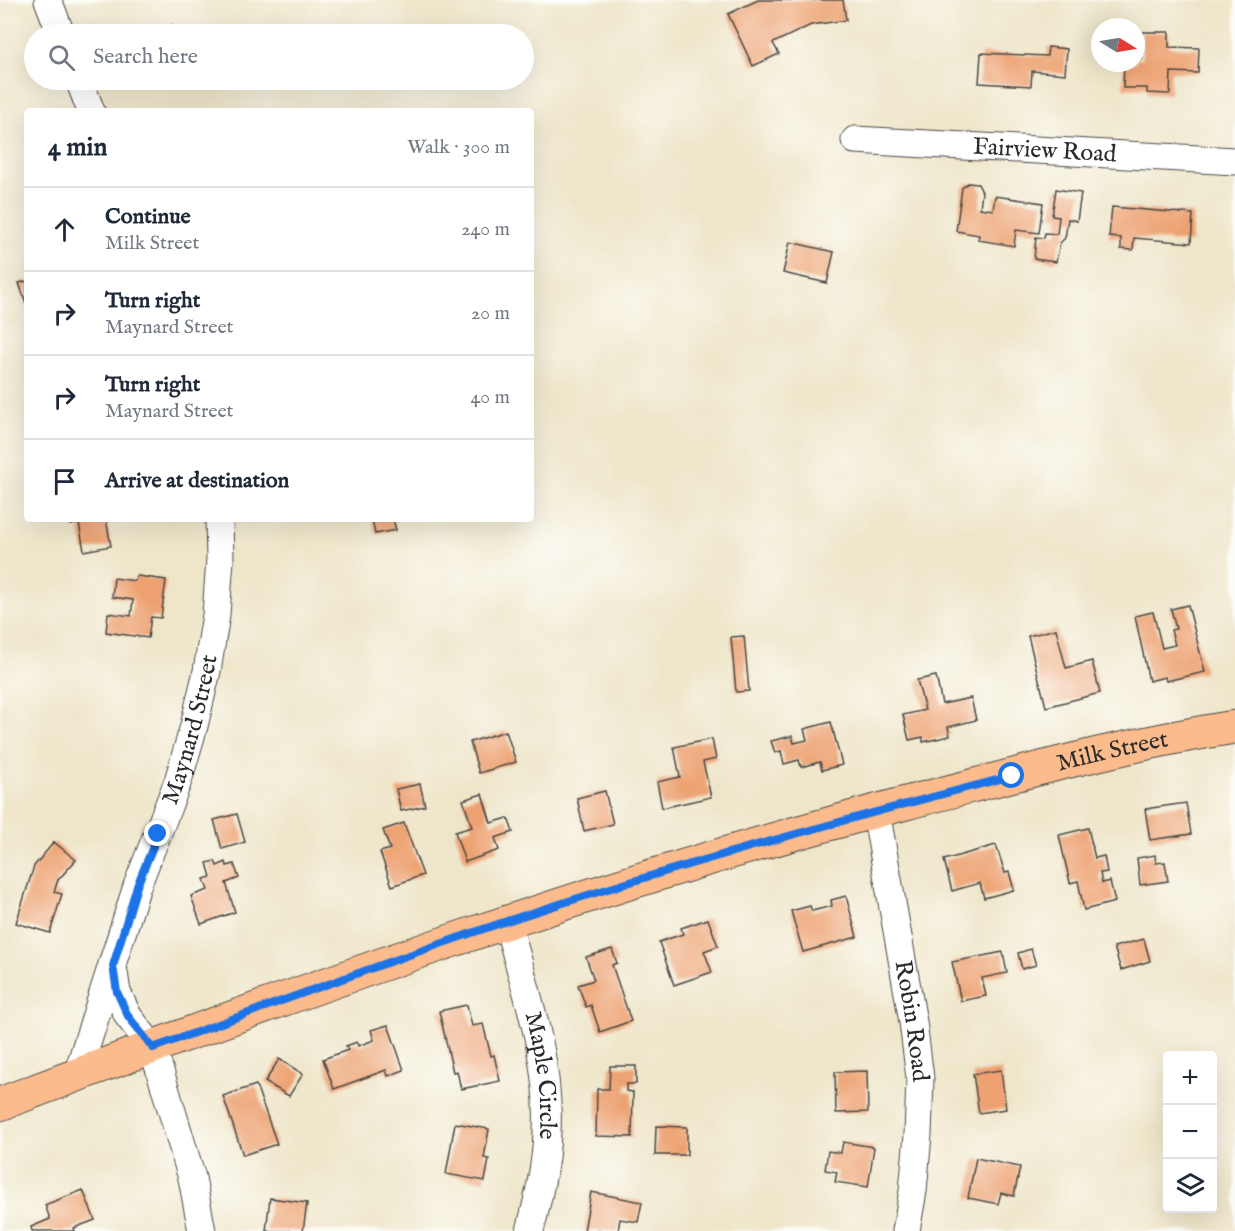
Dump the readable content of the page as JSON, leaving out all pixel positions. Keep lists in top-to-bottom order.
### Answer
{
  "streets": {
    "main road": ["Milk Street"],
    "street": [
      "Fairview Road",
      "Maynard Street",
      "Robin Road",
      "Maple Circle"
    ]
  },
  "crossings": [
    ["Maynard Street", "Milk Street"],
    ["Milk Street", "Robin Road"],
    ["Milk Street", "Maple Circle"]
  ],
  "north": "right",
  "page": {
    "search": "Search here",
    "heading": ["4 min", "Walk · 300 m"],
    "list": [
      ["Continue", "Milk Street", "240 m"],
      ["Turn right", "Maynard Street", "20 m"],
      ["Turn right", "Maynard Street", "40 m"],
      "Arrive at destination"
    ],
    "map_buttons": ["+", "−"]
  }
}
